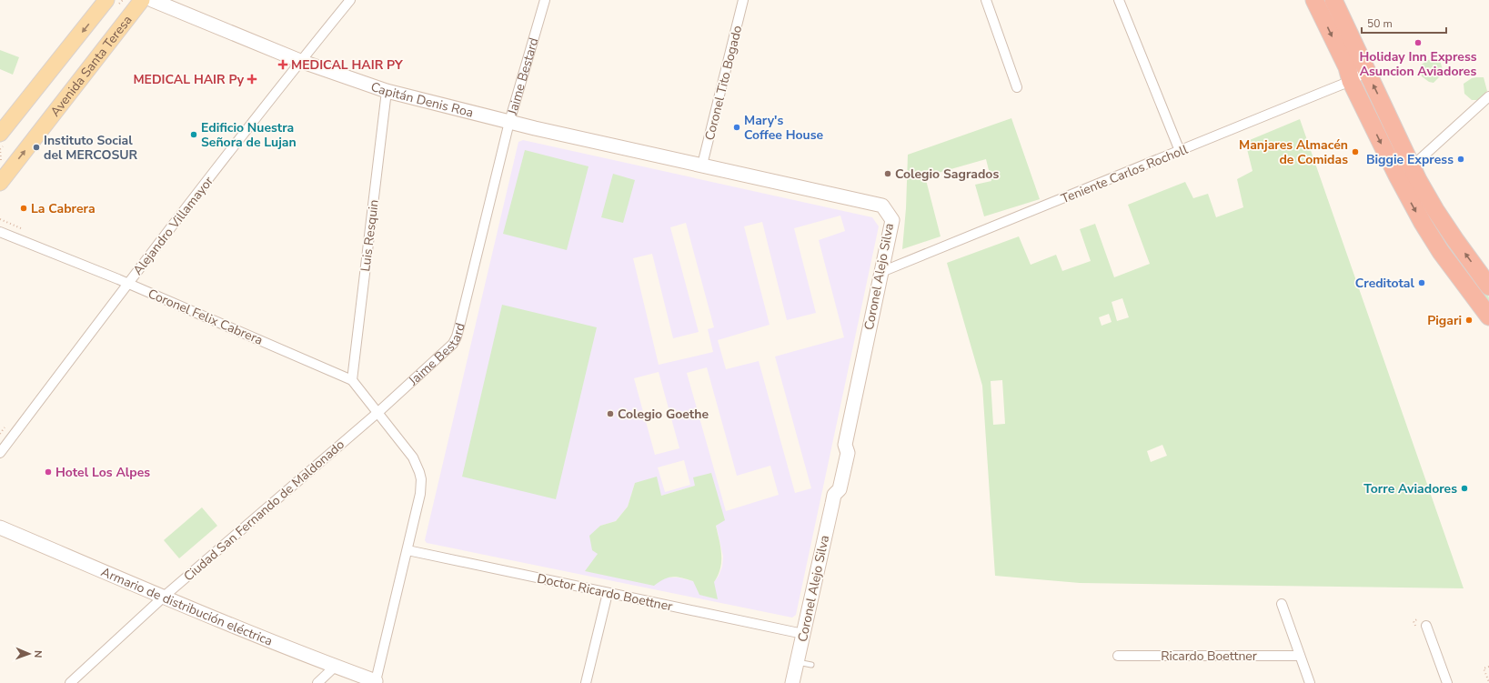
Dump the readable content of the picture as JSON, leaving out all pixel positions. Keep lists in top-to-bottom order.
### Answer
{
  "streets": {
    "main road": [
      "Avenida Santa Teresa",
      "Capitán Denis Roa",
      "Coronel Alejo Silva",
      "Armario de distribución eléctrica"
    ],
    "street": [
      "Jaime Bestard",
      "Coronel Tito Bogado",
      "Teniente Carlos Rocholl",
      "Alejandro Villamayor",
      "Luis Resquin",
      "Coronel Felix Cabrera",
      "Ciudad San Fernando de Maldonado",
      "Doctor Ricardo Boettner",
      "Ricardo Boettner"
    ]
  },
  "crossings": [
    ["Jaime Bestard", "Capitán Denis Roa"],
    ["Jaime Bestard", "Coronel Felix Cabrera"],
    ["Jaime Bestard", "Ciudad San Fernando de Maldonado"],
    ["Coronel Tito Bogado", "Capitán Denis Roa"],
    ["Coronel Tito Bogado", "Coronel Alejo Silva"],
    ["Capitán Denis Roa", "Alejandro Villamayor"],
    ["Capitán Denis Roa", "Luis Resquin"],
    ["Capitán Denis Roa", "Coronel Alejo Silva"],
    ["Teniente Carlos Rocholl", "Coronel Alejo Silva"],
    ["Alejandro Villamayor", "Coronel Felix Cabrera"],
    ["Luis Resquin", "Coronel Felix Cabrera"],
    ["Coronel Alejo Silva", "Doctor Ricardo Boettner"],
    ["Coronel Felix Cabrera", "Ciudad San Fernando de Maldonado"],
    ["Ciudad San Fernando de Maldonado", "Armario de distribución eléctrica"]
  ],
  "places": {
    "other": [
      "Holiday Inn Express Asuncion Aviadores",
      "Mary's Coffee House",
      "Edificio Nuestra Señora de Lujan",
      "Instituto Social del MERCOSUR",
      "Manjares Almacén de Comidas",
      "Biggie Express",
      "Colegio Sagrados",
      "La Cabrera",
      "Creditotal",
      "Pigari",
      "Colegio Goethe",
      "Hotel Los Alpes",
      "Torre Aviadores"
    ],
    "health": ["MEDICAL HAIR PY", "MEDICAL HAIR Py"]
  },
  "scale_bar": "50 m",
  "north": "right"
}
